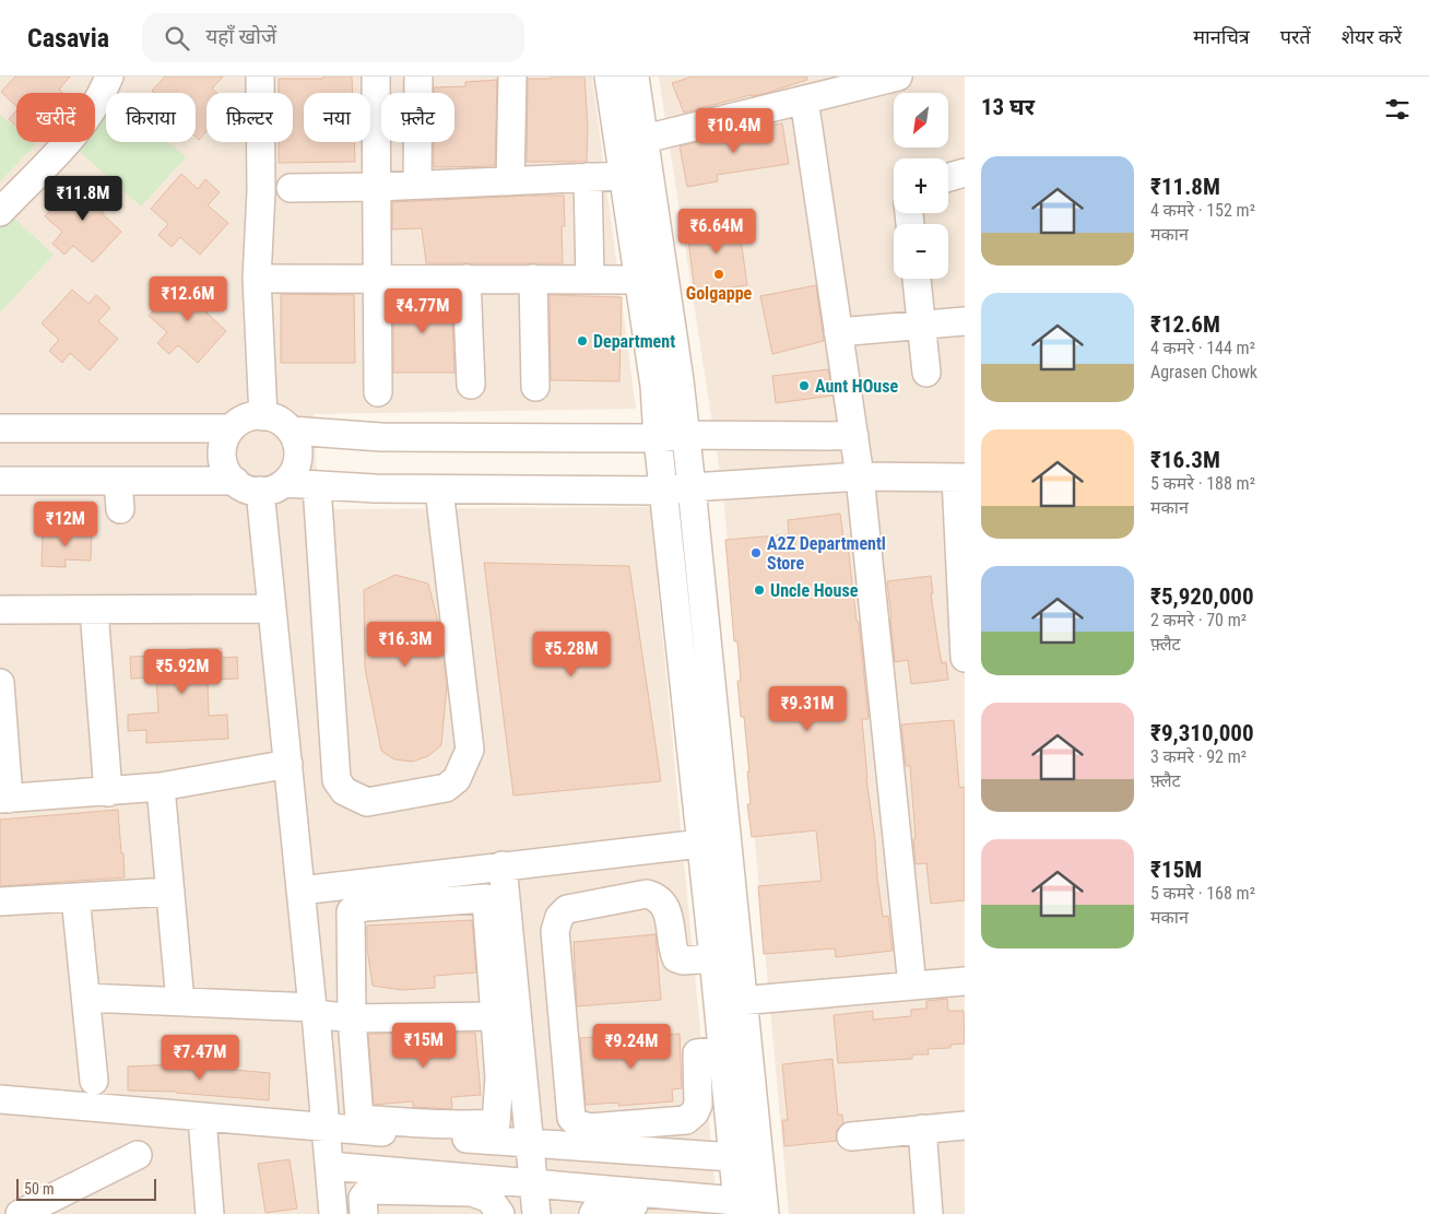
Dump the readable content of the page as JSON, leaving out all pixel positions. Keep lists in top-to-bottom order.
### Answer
{
  "places": [
    "Golgappe",
    "Department",
    "Aunt HOuse",
    "A2Z Departmentl Store",
    "Uncle House"
  ],
  "scale_bar": "50 m",
  "north": "bottom left",
  "page": {
    "header": "Casavia",
    "search": "यहाँ खोजें",
    "nav": ["मानचित्र", "परतें", "शेयर करें"],
    "heading": "13 घर",
    "map_buttons": ["+", "−"],
    "chip": [
      "खरीदें",
      "किराया",
      "फ़िल्टर",
      "नया",
      "फ़्लैट"
    ],
    "price": [
      "₹10.4M",
      "₹11.8M",
      "₹6.64M",
      "₹12.6M",
      "₹4.77M",
      "₹12M",
      "₹16.3M",
      "₹5.28M",
      "₹5.92M",
      "₹9.31M",
      "₹15M",
      "₹9.24M",
      "₹7.47M"
    ],
    "list": [
      {
        "name": "₹11.8M",
        "note": "4 कमरे · 152 m² · मकान"
      },
      {
        "name": "₹12.6M",
        "note": "4 कमरे · 144 m² · Agrasen Chowk"
      },
      {
        "name": "₹16.3M",
        "note": "5 कमरे · 188 m² · मकान"
      },
      {
        "name": "₹5,920,000",
        "note": "2 कमरे · 70 m² · फ़्लैट"
      },
      {
        "name": "₹9,310,000",
        "note": "3 कमरे · 92 m² · फ़्लैट"
      },
      {
        "name": "₹15M",
        "note": "5 कमरे · 168 m² · मकान"
      }
    ],
    "scale": "50 m"
  }
}
